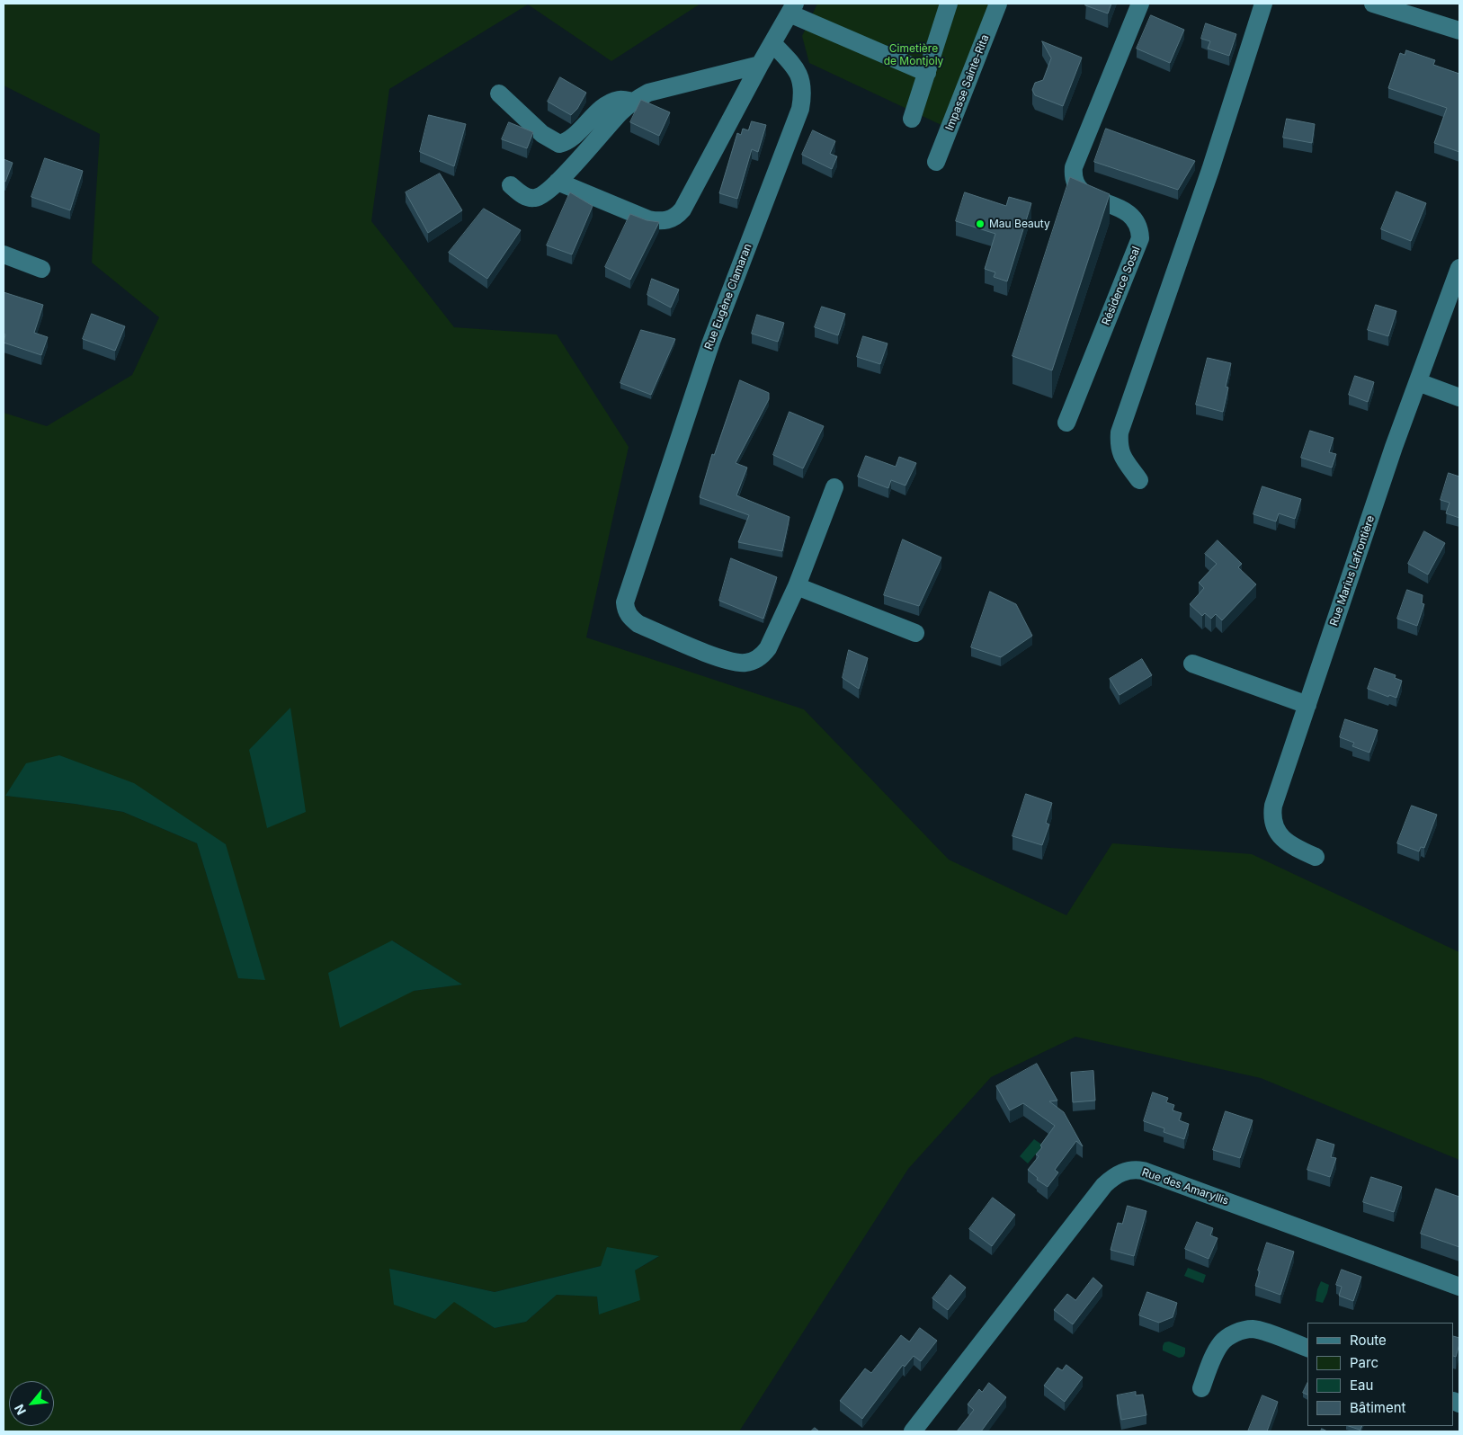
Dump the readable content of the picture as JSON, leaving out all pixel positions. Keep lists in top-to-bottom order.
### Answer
{
  "streets": {
    "street": [
      "Impasse Sainte-Rita",
      "Résidence Sosal",
      "Rue Eugène Clamaran",
      "Rue Marius Lafrontière",
      "Rue des Amaryllis"
    ]
  },
  "parks": ["Cimetière de Montjoly"],
  "places": ["Mau Beauty"],
  "legend": [
    "Route",
    "Parc",
    "Eau",
    "Bâtiment"
  ],
  "north": "bottom left"
}
